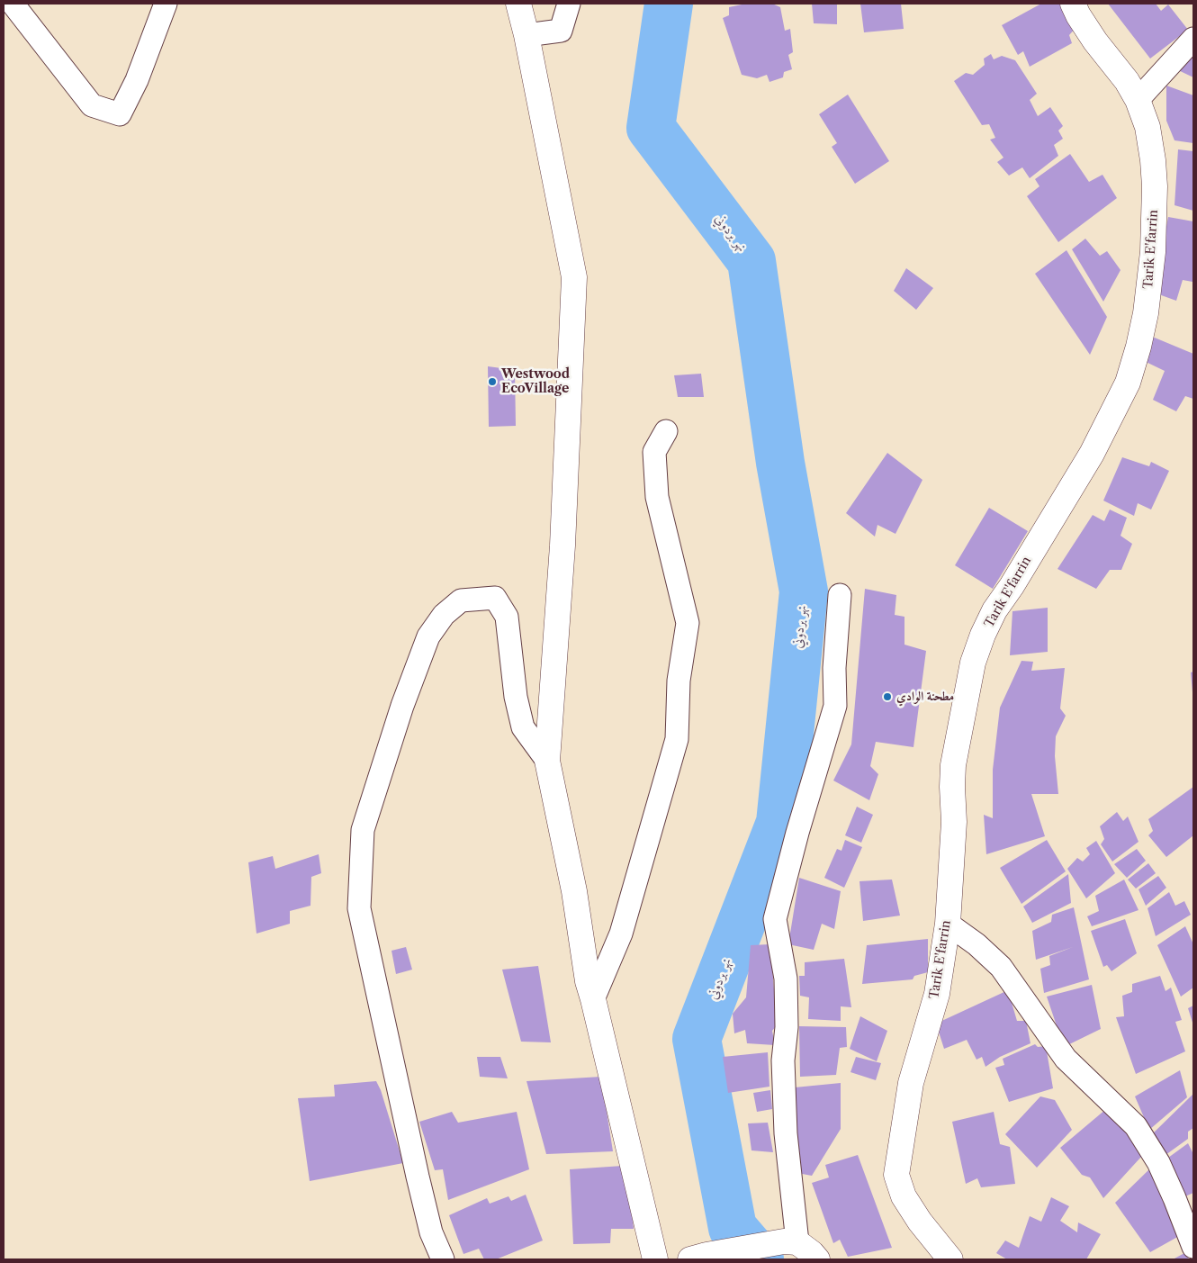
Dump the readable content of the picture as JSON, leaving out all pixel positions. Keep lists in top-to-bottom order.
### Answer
{
  "streets": {
    "street": ["Tarik E'farrin"]
  },
  "water": ["نهر بردوني"],
  "places": ["Westwood EcoVillage", "مطحنة الوادي"]
}
